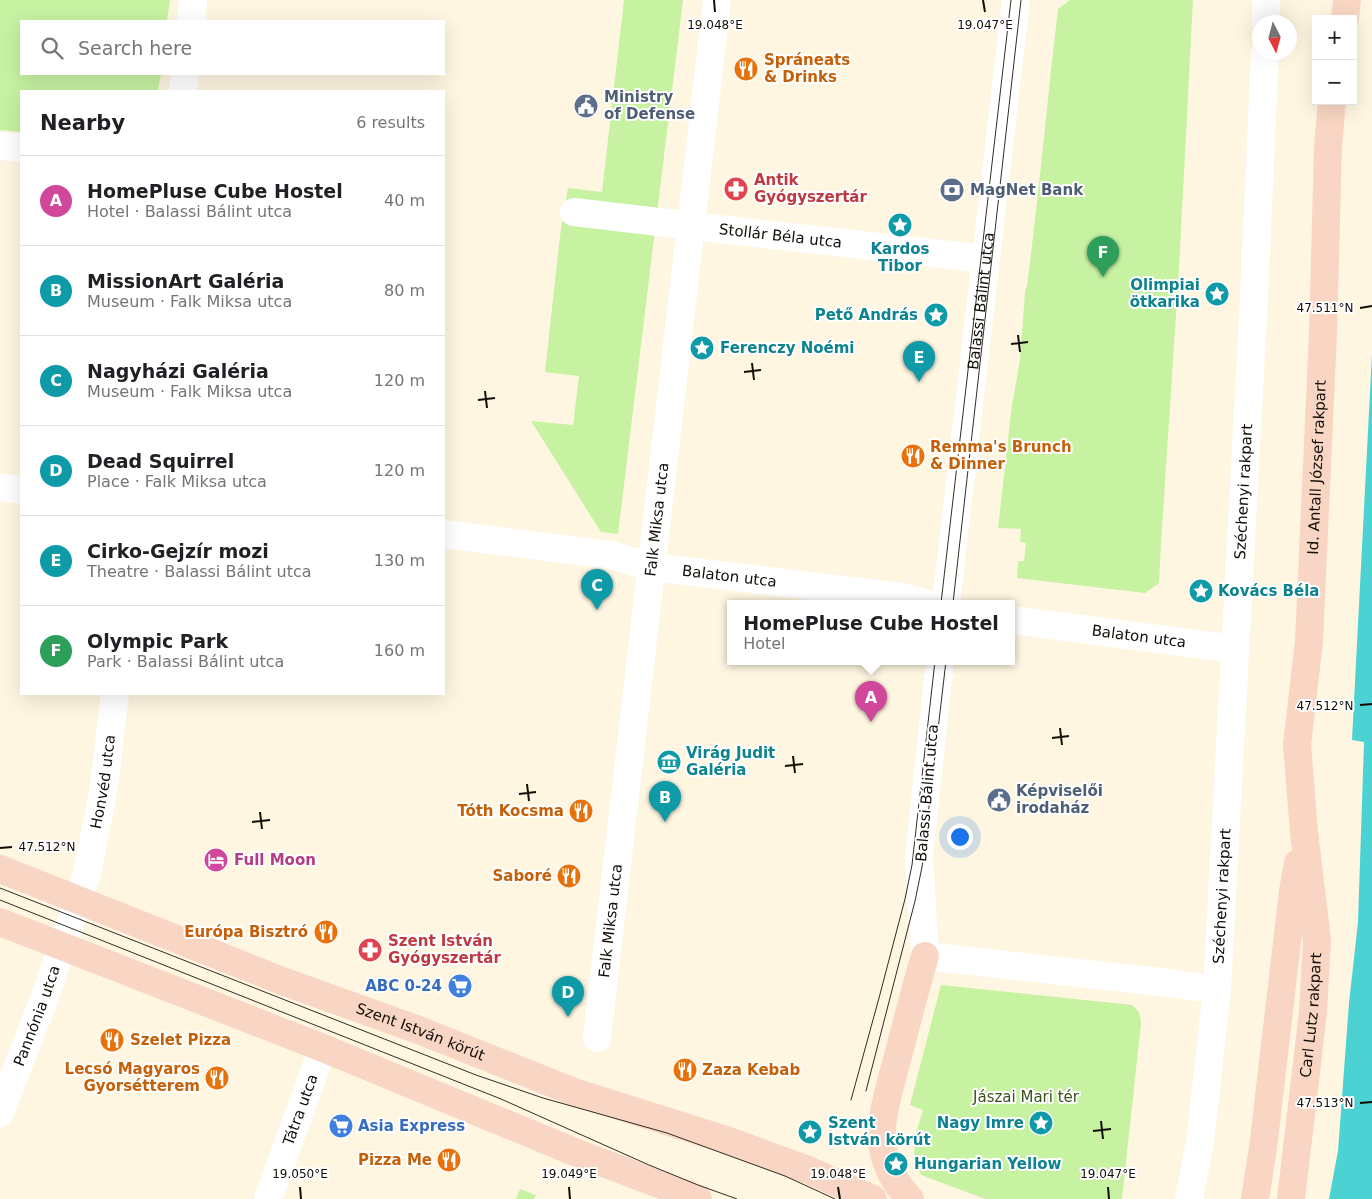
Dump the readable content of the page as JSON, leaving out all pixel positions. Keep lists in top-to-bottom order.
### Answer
{
  "streets": {
    "main road": ["Id. Antall József rakpart", "Carl Lutz rakpart", "Szent István körút"],
    "street": [
      "Stollár Béla utca",
      "Balassi Bálint utca",
      "Széchenyi rakpart",
      "Falk Miksa utca",
      "Balaton utca",
      "Honvéd utca",
      "Pannónia utca",
      "Tátra utca"
    ]
  },
  "crossings": [
    ["Stollár Béla utca", "Balassi Bálint utca"],
    ["Stollár Béla utca", "Falk Miksa utca"],
    ["Id. Antall József rakpart", "Carl Lutz rakpart"],
    ["Széchenyi rakpart", "Balaton utca"],
    ["Falk Miksa utca", "Balaton utca"],
    ["Honvéd utca", "Pannónia utca"],
    ["Honvéd utca", "Szent István körút"]
  ],
  "parks": ["Jászai Mari tér"],
  "places": {
    "restaurant": [
      "Spráneats & Drinks",
      "Remma's Brunch & Dinner",
      "Tóth Kocsma",
      "Saboré",
      "Európa Bisztró",
      "Szelet Pizza",
      "Zaza Kebab",
      "Lecsó Magyaros Gyorsétterem",
      "Pizza Me"
    ],
    "public building": ["Ministry of Defense", "Képviselői irodaház"],
    "pharmacy": ["Antik Gyógyszertár", "Szent István Gyógyszertár"],
    "bank": ["MagNet Bank"],
    "place": [
      "Kardos Tibor",
      "Olimpiai ötkarika",
      "Pető András",
      "Ferenczy Noémi",
      "Kovács Béla",
      "Nagy Imre",
      "Szent István körút",
      "Hungarian Yellow"
    ],
    "museum": ["Virág Judit Galéria"],
    "hotel": ["Full Moon"],
    "supermarket": ["ABC 0-24", "Asia Express"]
  },
  "north": "bottom",
  "page": {
    "map_buttons": ["+", "−"],
    "search": "Search here",
    "heading": ["Nearby", "6 results"],
    "list": [
      {
        "mark": "A",
        "name": "HomePluse Cube Hostel",
        "note": "Hotel · Balassi Bálint utca",
        "value": "40 m"
      },
      {
        "mark": "B",
        "name": "MissionArt Galéria",
        "note": "Museum · Falk Miksa utca",
        "value": "80 m"
      },
      {
        "mark": "C",
        "name": "Nagyházi Galéria",
        "note": "Museum · Falk Miksa utca",
        "value": "120 m"
      },
      {
        "mark": "D",
        "name": "Dead Squirrel",
        "note": "Place · Falk Miksa utca",
        "value": "120 m"
      },
      {
        "mark": "E",
        "name": "Cirko-Gejzír mozi",
        "note": "Theatre · Balassi Bálint utca",
        "value": "130 m"
      },
      {
        "mark": "F",
        "name": "Olympic Park",
        "note": "Park · Balassi Bálint utca",
        "value": "160 m"
      }
    ],
    "pins": [
      "F",
      "E",
      "C",
      "A",
      "B",
      "D"
    ],
    "popup": ["HomePluse Cube Hostel", "Hotel"]
  },
  "coordinates": [
    "19.048°E",
    "19.047°E",
    "47.511°N",
    "47.512°N",
    "47.513°N",
    "19.050°E",
    "19.049°E"
  ]
}
